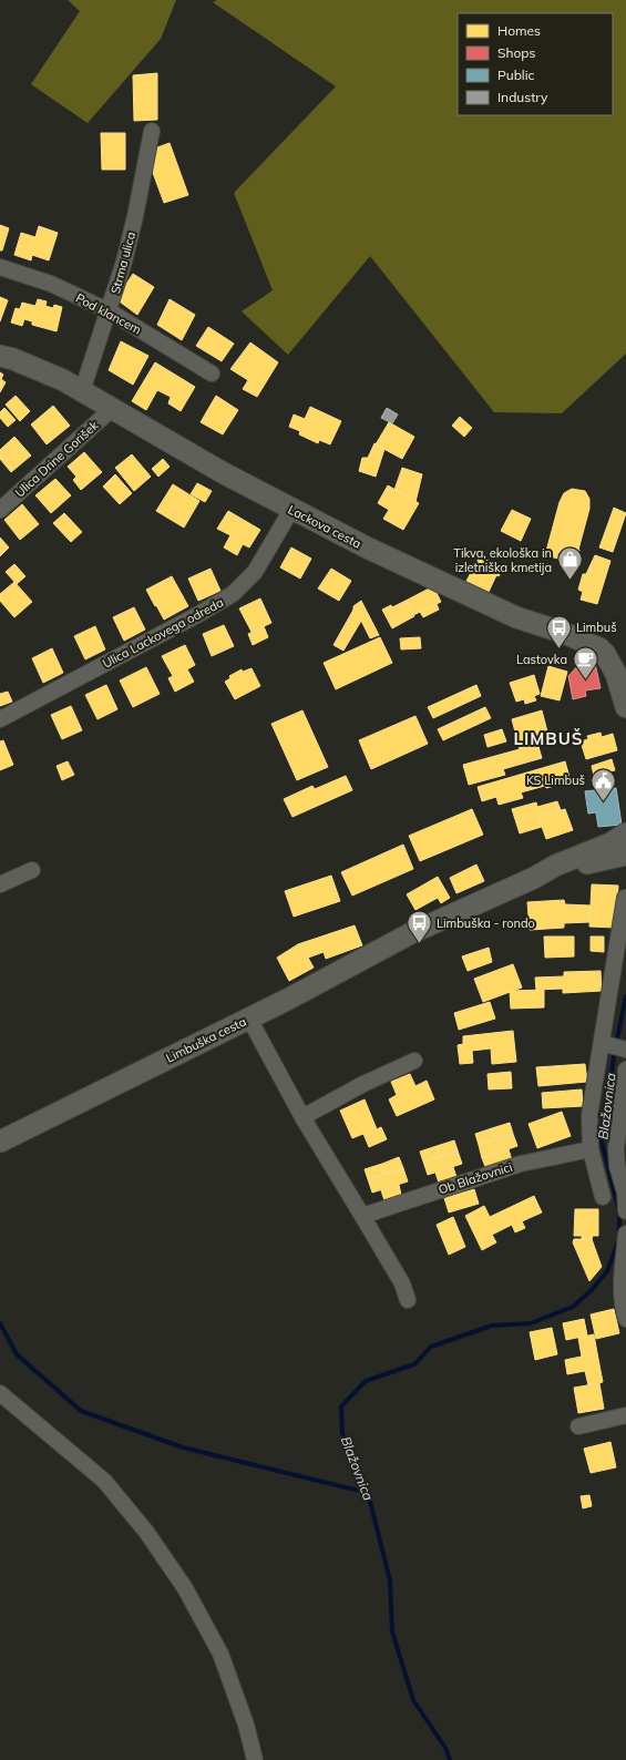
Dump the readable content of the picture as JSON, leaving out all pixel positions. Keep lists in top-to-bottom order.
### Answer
{
  "streets": {
    "main road": ["Lackova cesta", "Limbuška cesta"],
    "street": [
      "Strma ulica",
      "Pod klancem",
      "Ulica Drine Gorišek",
      "Ulica Lackovega odreda",
      "Ob Blažovnici"
    ]
  },
  "crossings": [
    ["Strma ulica", "Pod klancem"],
    ["Strma ulica", "Lackova cesta"],
    ["Ulica Drine Gorišek", "Lackova cesta"],
    ["Lackova cesta", "Ulica Lackovega odreda"]
  ],
  "districts": ["LIMBUŠ"],
  "water": ["Blažovnica"],
  "places": {
    "shop": ["Tikva, ekološka in izletniška kmetija"],
    "bus stop": ["Limbuš", "Limbuška - rondo"],
    "cafe": ["Lastovka"],
    "public building": ["KS Limbuš"]
  },
  "legend": [
    "Homes",
    "Shops",
    "Public",
    "Industry"
  ]
}
